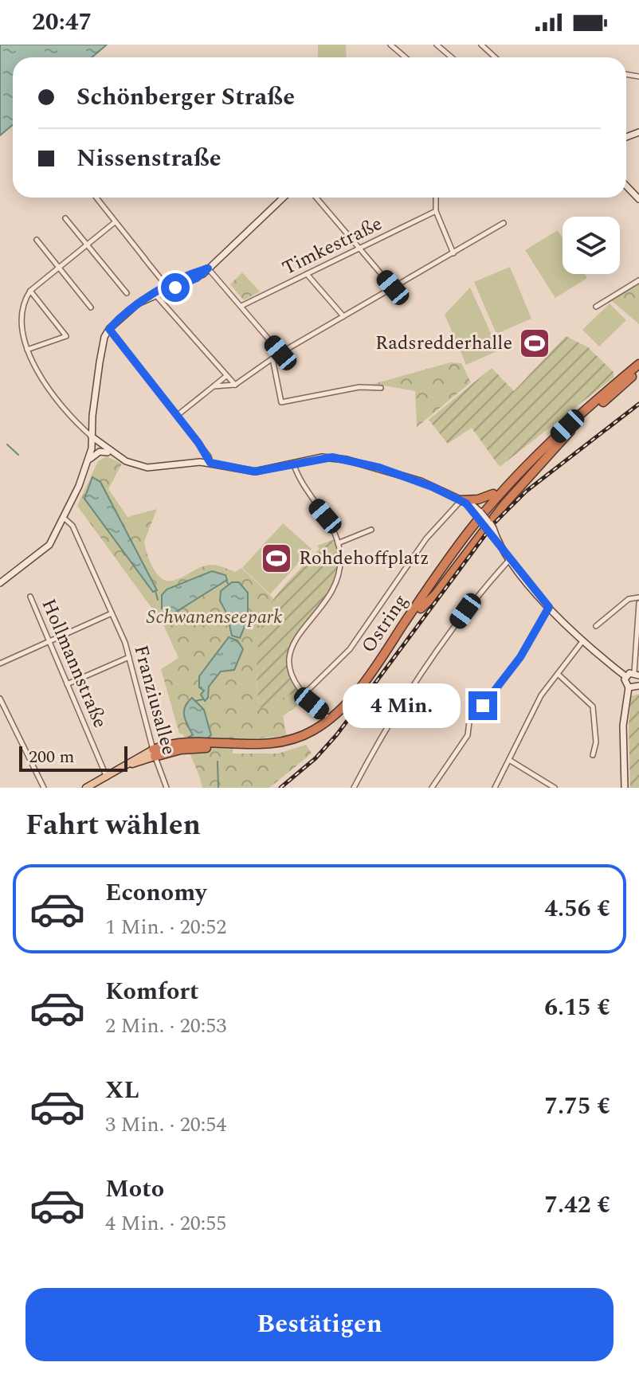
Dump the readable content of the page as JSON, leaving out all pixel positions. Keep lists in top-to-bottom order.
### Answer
{
  "streets": {
    "highway": ["Ostring"],
    "street": ["Timkestraße", "Hollmannstraße", "Franziusallee"]
  },
  "crossings": [
    ["Ostring", "Hollmannstraße"],
    ["Ostring", "Franziusallee"]
  ],
  "parks": ["Schwanenseepark"],
  "places": {
    "sports": ["Radsredderhalle", "Rohdehoffplatz"]
  },
  "scale_bar": "200 m",
  "page": {
    "status": "20:47",
    "banner": ["Schönberger Straße", "Nissenstraße"],
    "bubble": "4 Min.",
    "scale": "200 m",
    "heading": "Fahrt wählen",
    "list": [
      {
        "name": "Economy",
        "note": "1 Min. · 20:52",
        "value": "4.56 €"
      },
      {
        "name": "Komfort",
        "note": "2 Min. · 20:53",
        "value": "6.15 €"
      },
      {
        "name": "XL",
        "note": "3 Min. · 20:54",
        "value": "7.75 €"
      },
      {
        "name": "Moto",
        "note": "4 Min. · 20:55",
        "value": "7.42 €"
      }
    ],
    "buttons": "Bestätigen"
  }
}
